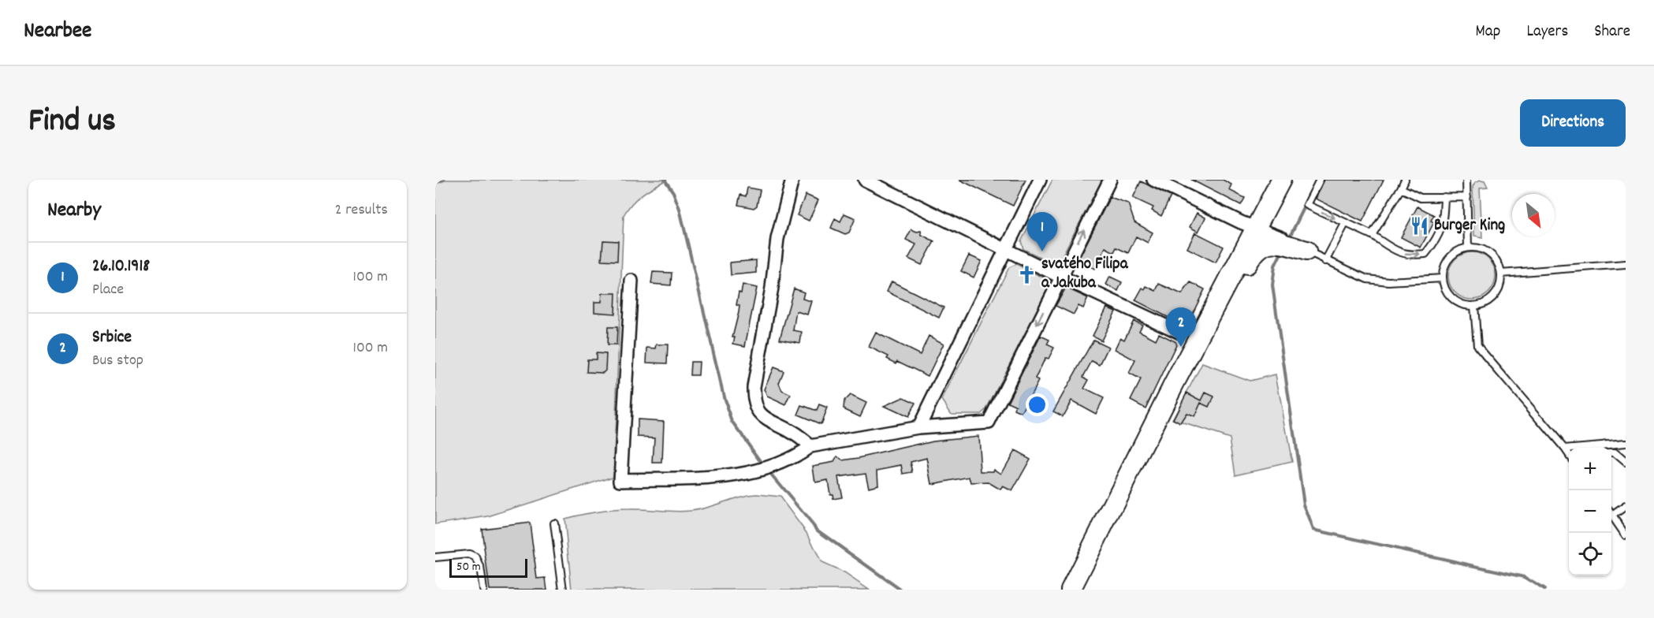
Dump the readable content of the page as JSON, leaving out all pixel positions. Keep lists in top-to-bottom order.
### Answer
{
  "places": {
    "restaurant": ["Burger King"],
    "church": ["svatého Filipa a Jakuba"]
  },
  "scale_bar": "50 m",
  "north": "bottom right",
  "page": {
    "header": "Nearbee",
    "nav": ["Map", "Layers", "Share"],
    "title": "Find us",
    "buttons": "Directions",
    "heading": ["Nearby", "2 results"],
    "pins": ["1", "2"],
    "list": [
      {
        "mark": "1",
        "name": "26.10.1918",
        "note": "Place",
        "value": "100 m"
      },
      {
        "mark": "2",
        "name": "Srbice",
        "note": "Bus stop",
        "value": "100 m"
      }
    ],
    "map_buttons": ["+", "−"],
    "scale": "50 m"
  }
}
